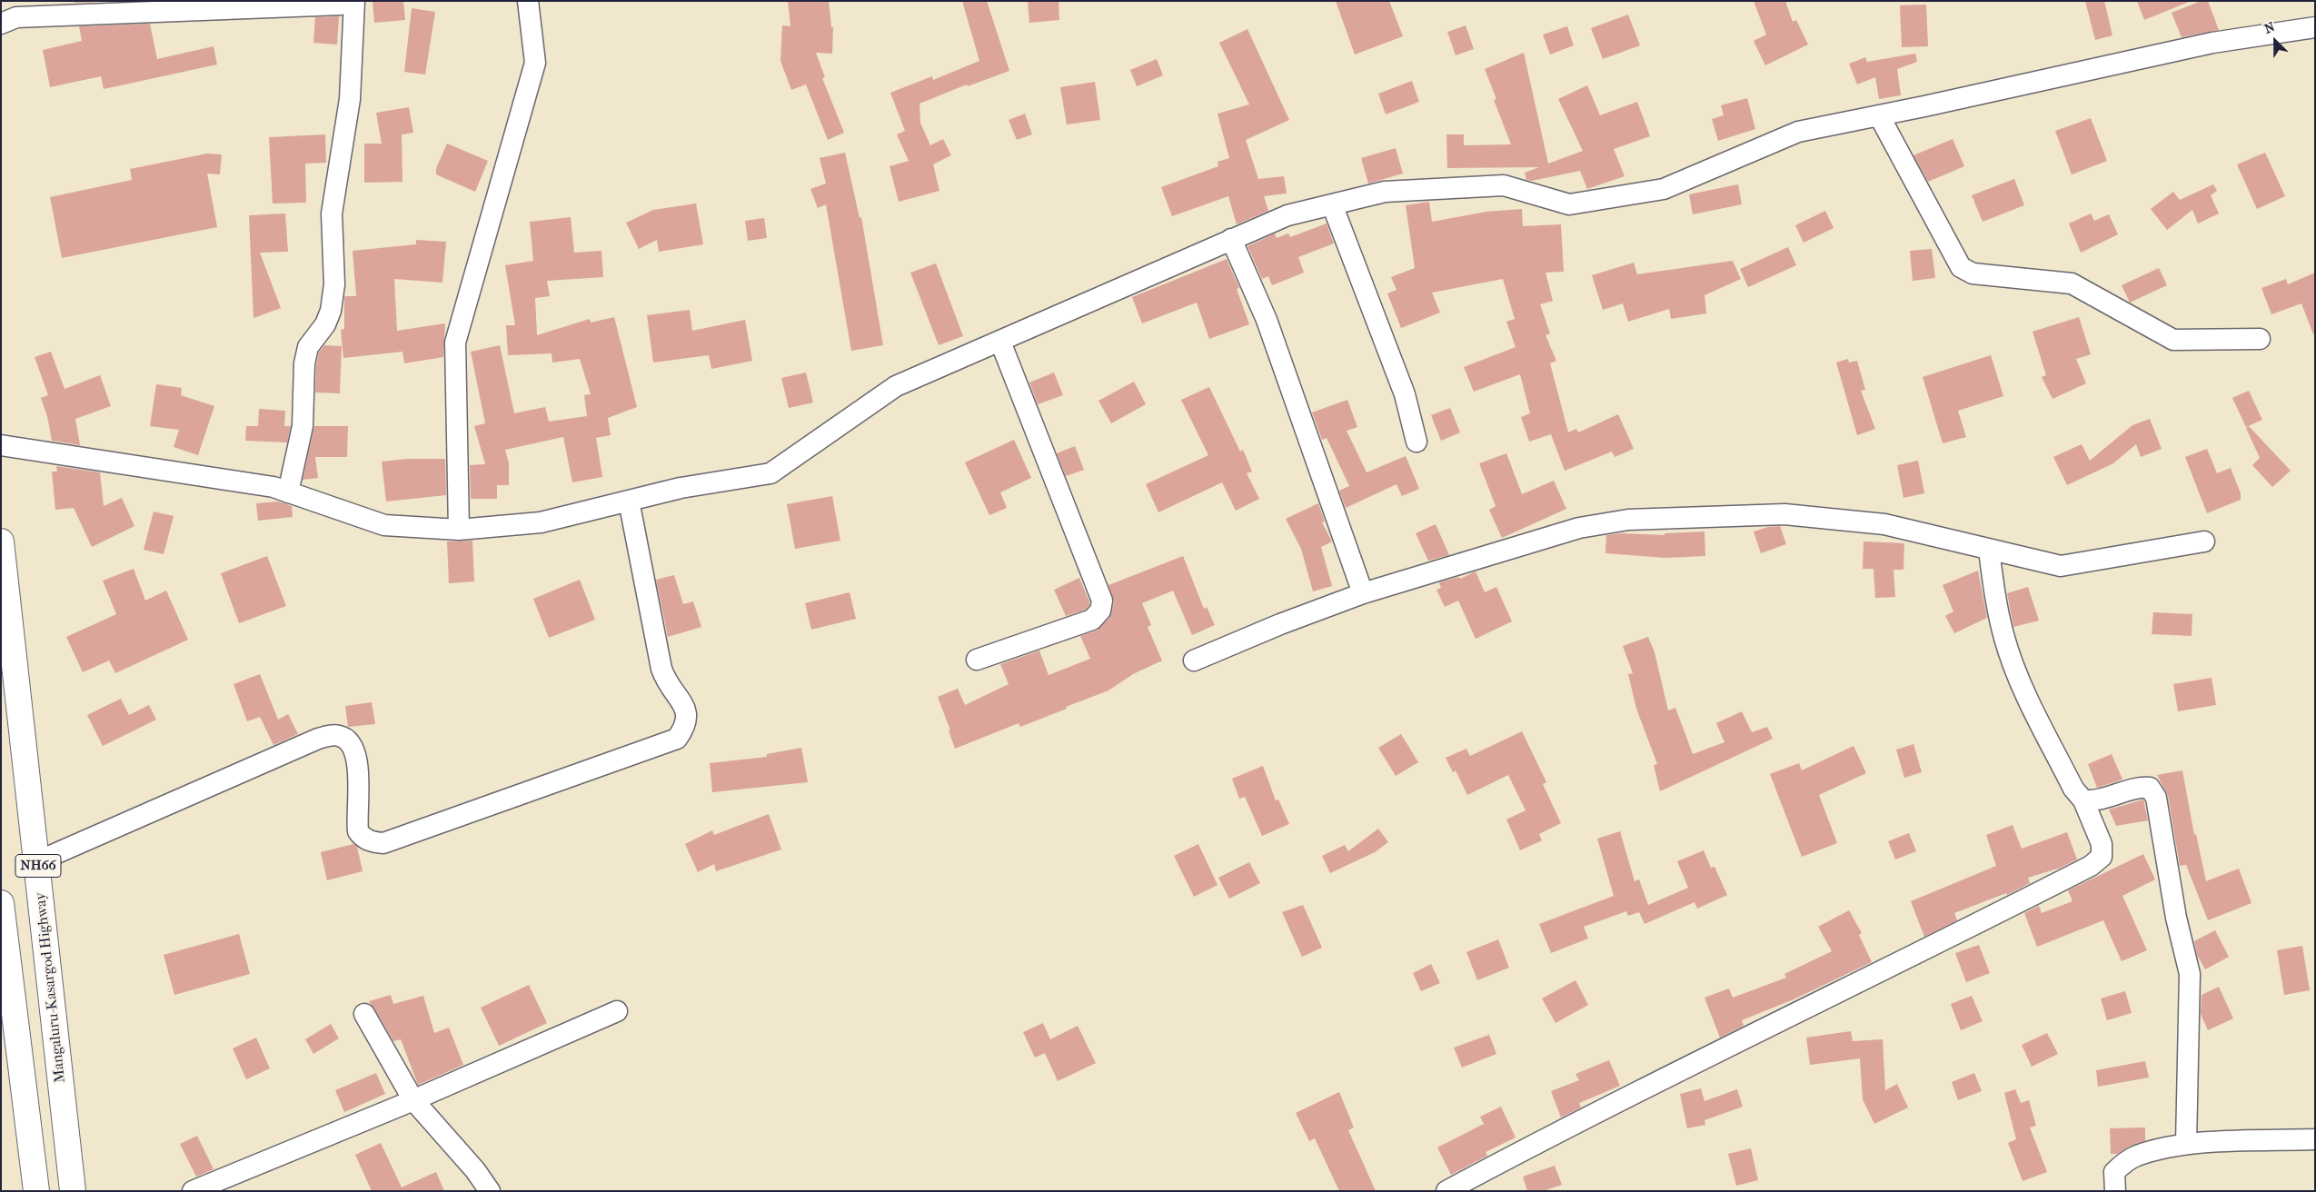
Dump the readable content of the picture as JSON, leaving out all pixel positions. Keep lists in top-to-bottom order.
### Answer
{
  "streets": {
    "highway": ["NH66", "Mangaluru-Kasargod Highway"]
  },
  "north": "top left"
}
